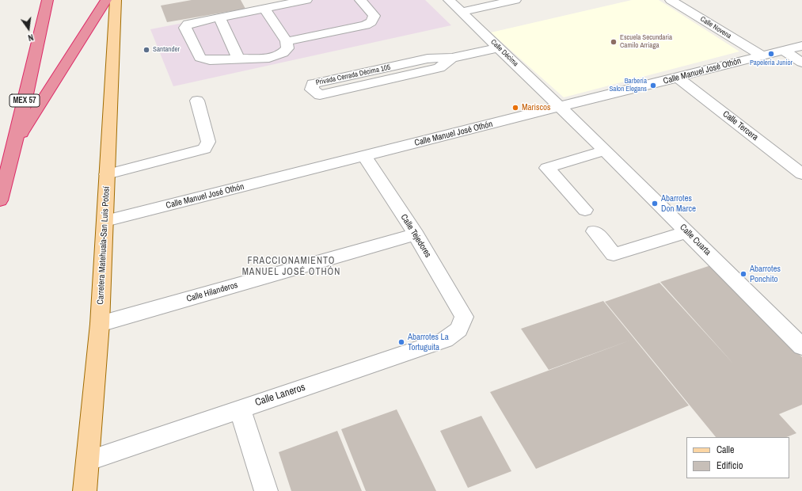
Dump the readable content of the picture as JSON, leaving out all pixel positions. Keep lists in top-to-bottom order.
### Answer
{
  "streets": {
    "highway": ["MEX 57"],
    "main road": ["Carretera Matehuala-San Luis Potosí"],
    "street": [
      "Calle Novena",
      "Calle Décima",
      "Calle Manuel José Othón",
      "Privada Cerrada Décima 105",
      "Calle Tercera",
      "Calle Tejedores",
      "Calle Cuarta",
      "Calle Hilanderos",
      "Calle Laneros"
    ]
  },
  "crossings": [
    ["Calle Novena", "Calle Manuel José Othón"],
    ["Calle Décima", "Calle Manuel José Othón"],
    ["Calle Décima", "Privada Cerrada Décima 105"],
    ["Calle Décima", "Calle Cuarta"],
    ["Calle Manuel José Othón", "Calle Tercera"],
    ["Calle Manuel José Othón", "Calle Tejedores"],
    ["Calle Manuel José Othón", "Calle Cuarta"],
    ["Calle Manuel José Othón", "Carretera Matehuala-San Luis Potosí"],
    ["Calle Tejedores", "Calle Hilanderos"],
    ["Calle Tejedores", "Calle Laneros"],
    ["Carretera Matehuala-San Luis Potosí", "Calle Hilanderos"],
    ["Carretera Matehuala-San Luis Potosí", "Calle Laneros"]
  ],
  "districts": ["FRACCIONAMIENTO MANUEL JOSÉ OTHÓN"],
  "places": [
    "Escuela Secundaria Camilo Arriaga",
    "Santander",
    "Papelería Junior",
    "Barbería Salon Elegans",
    "Mariscos",
    "Abarrotes Don Marce",
    "Abarrotes Ponchito",
    "Abarrotes La Tortuguita"
  ],
  "legend": ["Calle", "Edificio"],
  "north": "bottom"
}
